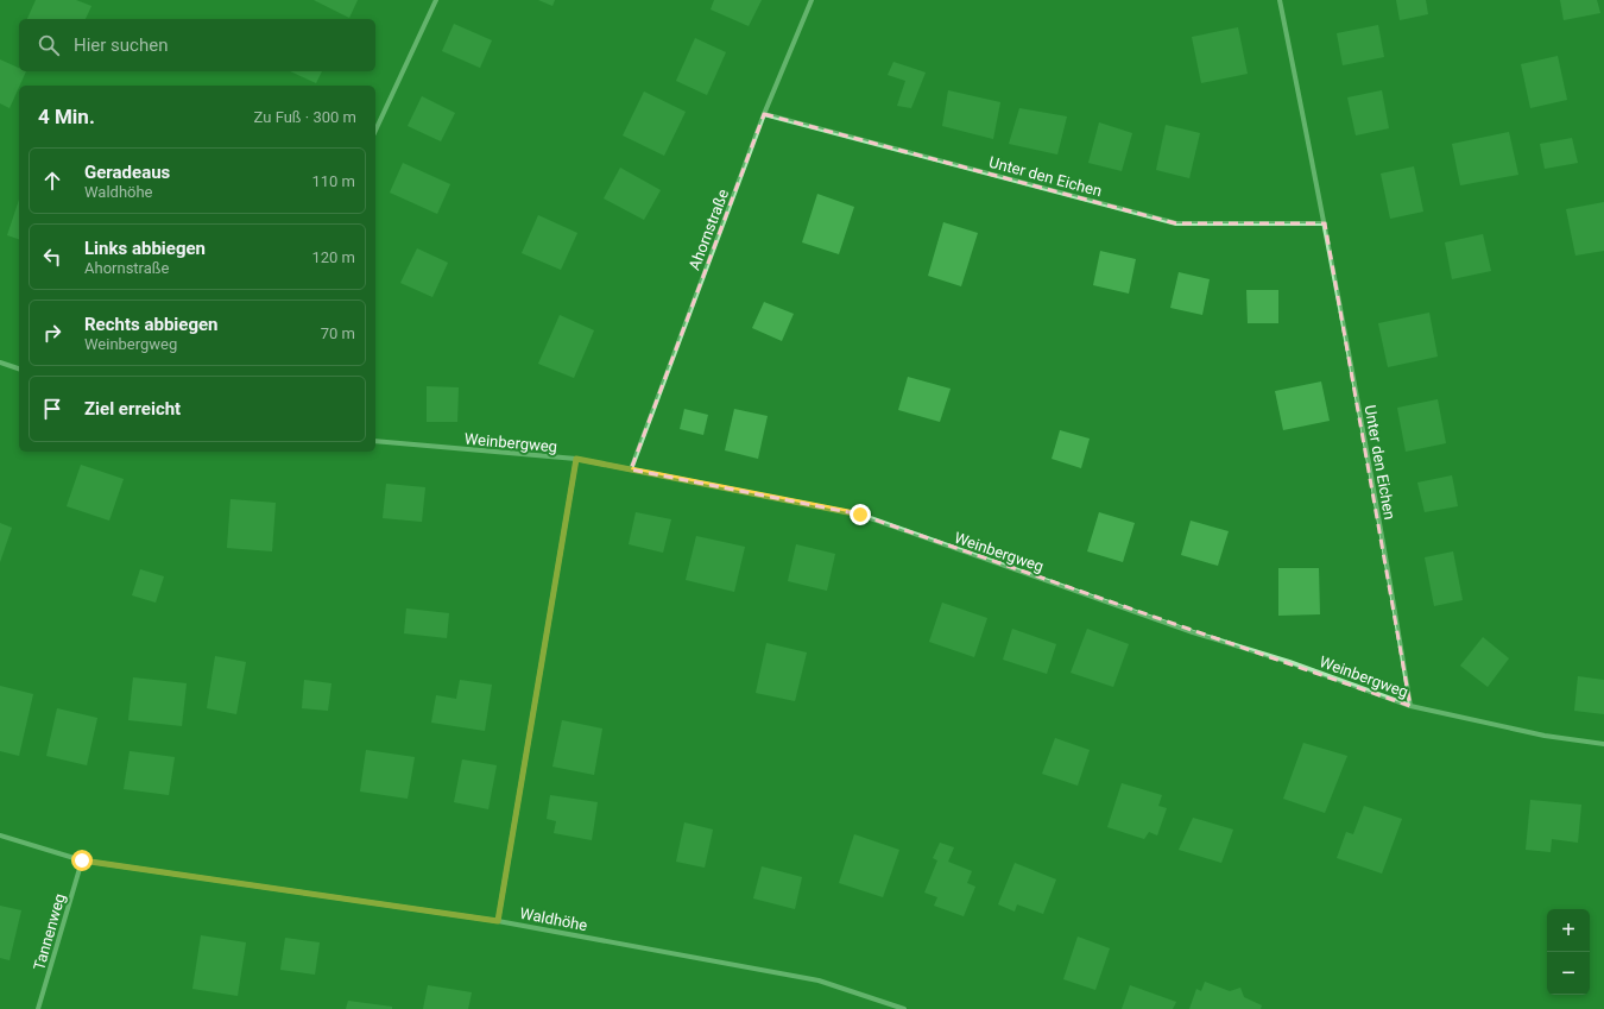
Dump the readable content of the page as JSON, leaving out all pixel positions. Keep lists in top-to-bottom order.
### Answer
{
  "streets": {
    "street": [
      "Unter den Eichen",
      "Ahornstraße",
      "Weinbergweg",
      "Waldhöhe",
      "Tannenweg"
    ]
  },
  "crossings": [
    ["Unter den Eichen", "Ahornstraße"],
    ["Unter den Eichen", "Weinbergweg"],
    ["Ahornstraße", "Weinbergweg"],
    ["Waldhöhe", "Tannenweg"]
  ],
  "page": {
    "search": "Hier suchen",
    "heading": ["4 Min.", "Zu Fuß · 300 m"],
    "list": [
      ["Geradeaus", "Waldhöhe", "110 m"],
      ["Links abbiegen", "Ahornstraße", "120 m"],
      ["Rechts abbiegen", "Weinbergweg", "70 m"],
      "Ziel erreicht"
    ],
    "map_buttons": ["+", "−"]
  }
}
